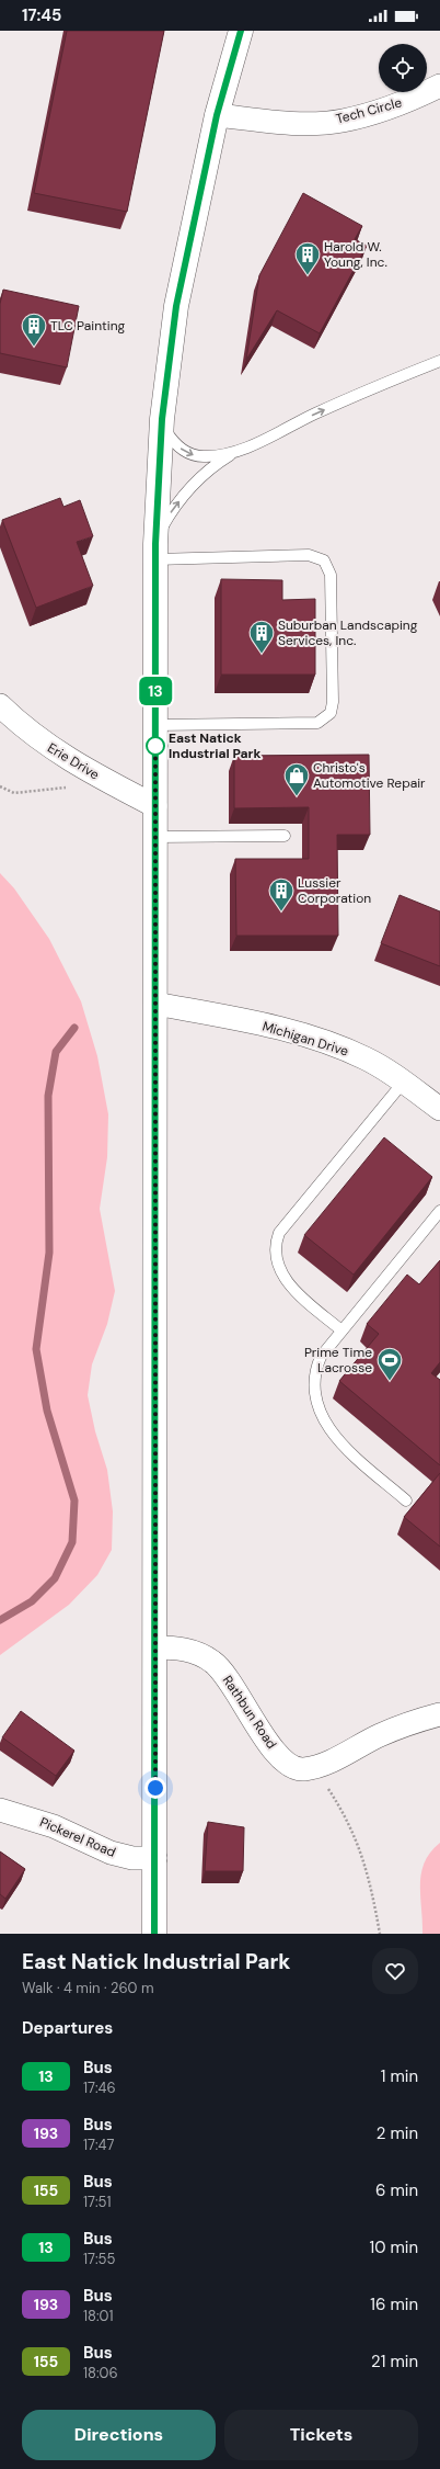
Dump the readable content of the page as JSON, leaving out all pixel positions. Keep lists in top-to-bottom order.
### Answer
{
  "streets": {
    "street": [
      "Tech Circle",
      "Erie Drive",
      "Michigan Drive",
      "Rathbun Road",
      "Pickerel Road"
    ]
  },
  "places": {
    "building": [
      "Harold W. Young, Inc.",
      "TLC Painting",
      "Suburban Landscaping Services, Inc.",
      "Lussier Corporation"
    ],
    "other": ["East Natick Industrial Park"],
    "shop": ["Christo's Automotive Repair"],
    "sports": ["Prime Time Lacrosse"]
  },
  "lines": ["bus line 13"],
  "page": {
    "status": "17:45",
    "on_map": "13",
    "heading": [
      ["East Natick Industrial Park", "Walk · 4 min · 260 m"],
      "Departures"
    ],
    "list": [
      {
        "mark": "13",
        "name": "Bus",
        "note": "17:46",
        "value": "1 min"
      },
      {
        "mark": "193",
        "name": "Bus",
        "note": "17:47",
        "value": "2 min"
      },
      {
        "mark": "155",
        "name": "Bus",
        "note": "17:51",
        "value": "6 min"
      },
      {
        "mark": "13",
        "name": "Bus",
        "note": "17:55",
        "value": "10 min"
      },
      {
        "mark": "193",
        "name": "Bus",
        "note": "18:01",
        "value": "16 min"
      },
      {
        "mark": "155",
        "name": "Bus",
        "note": "18:06",
        "value": "21 min"
      }
    ],
    "buttons": ["Directions", "Tickets"]
  }
}
